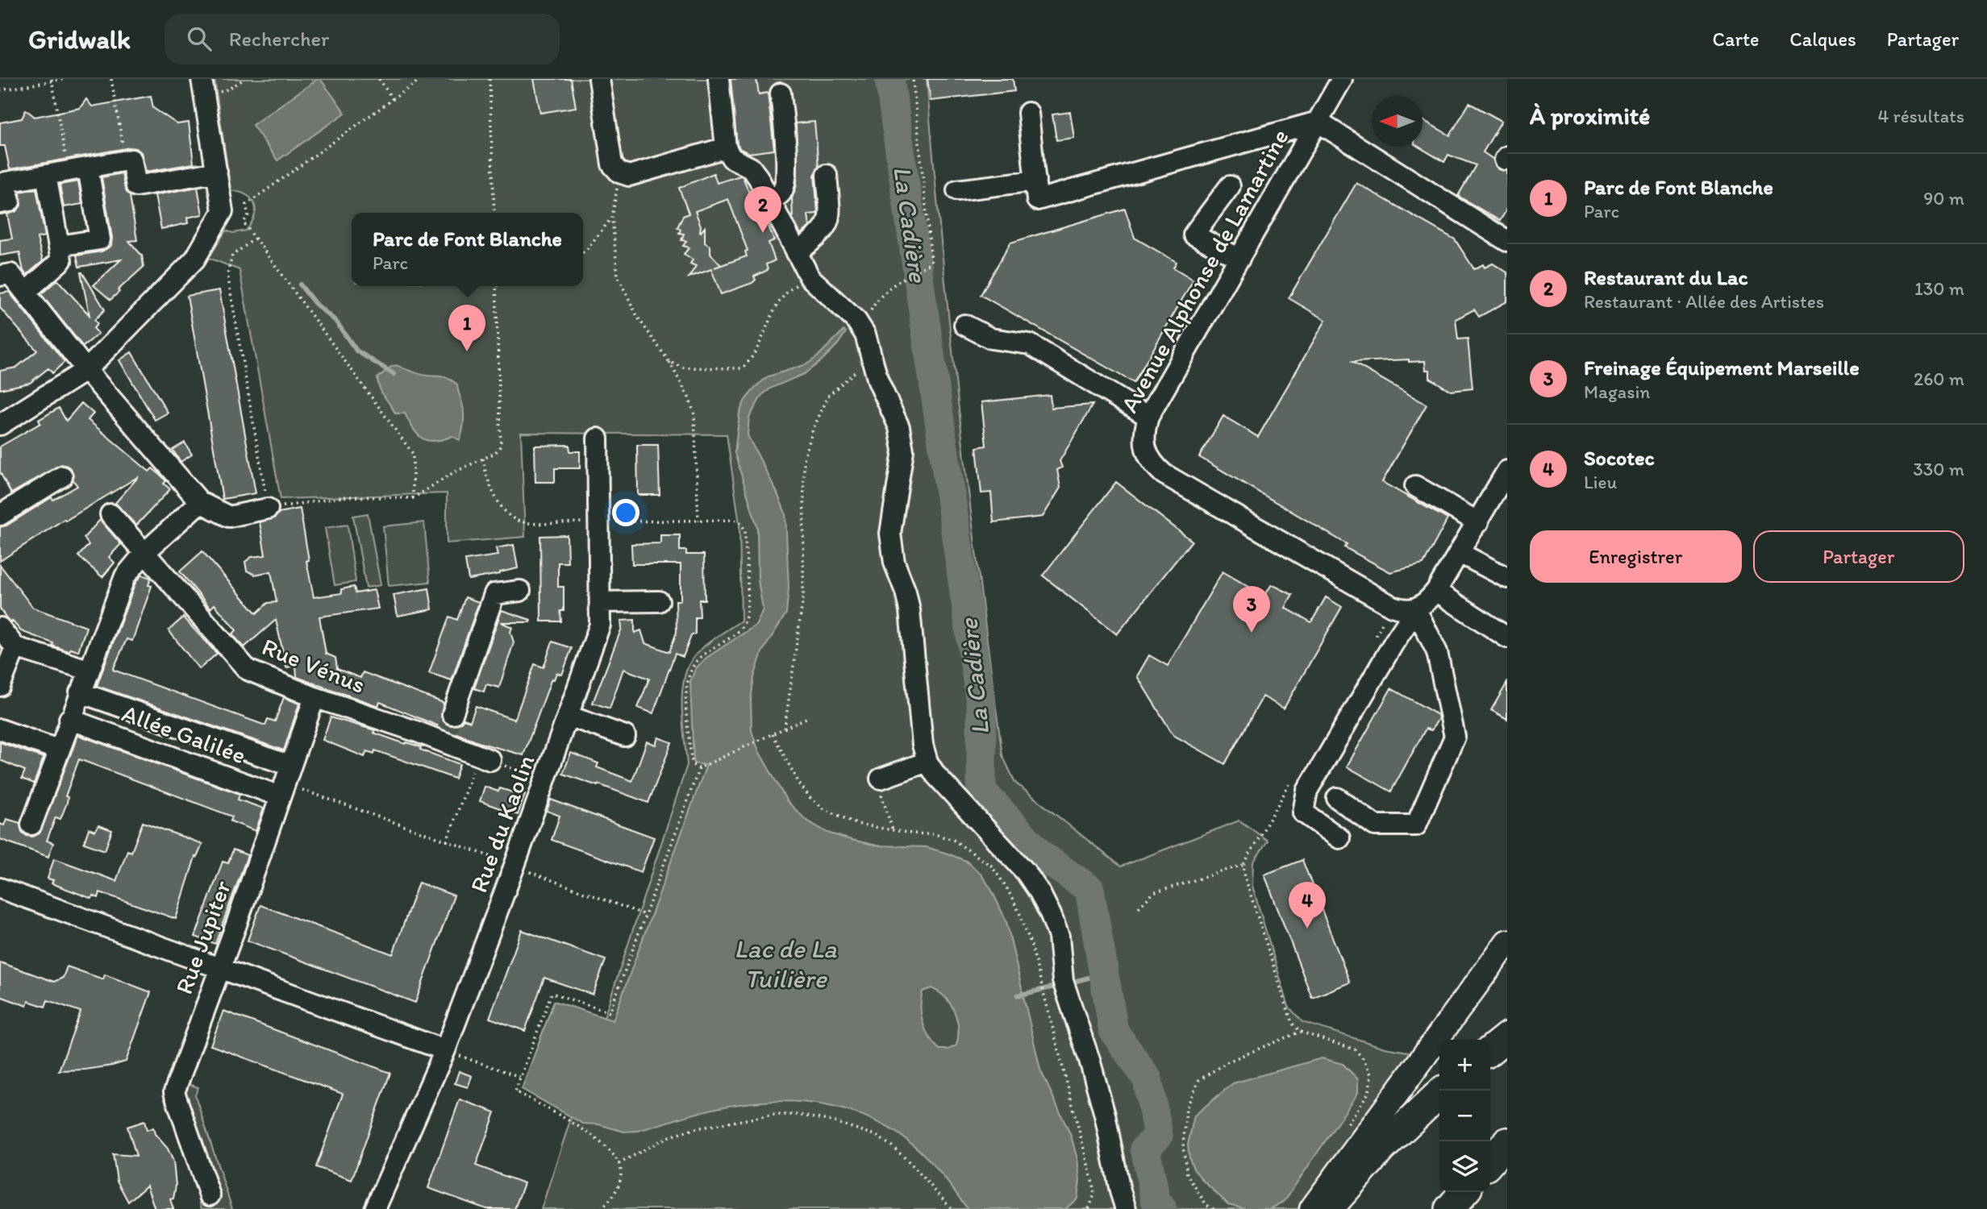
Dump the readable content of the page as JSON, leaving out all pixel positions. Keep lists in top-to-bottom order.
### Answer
{
  "streets": {
    "street": [
      "Avenue Alphonse de Lamartine",
      "Rue Vénus",
      "Allée Galilée",
      "Rue du Kaolin",
      "Rue Jupiter"
    ]
  },
  "crossings": [
    ["Rue Vénus", "Rue Jupiter"],
    ["Allée Galilée", "Rue Jupiter"]
  ],
  "water": ["La Cadière", "Lac de La Tuilière"],
  "north": "left",
  "page": {
    "header": "Gridwalk",
    "search": "Rechercher",
    "nav": ["Carte", "Calques", "Partager"],
    "heading": ["À proximité", "4 résultats"],
    "list": [
      {
        "mark": "1",
        "name": "Parc de Font Blanche",
        "note": "Parc",
        "value": "90 m"
      },
      {
        "mark": "2",
        "name": "Restaurant du Lac",
        "note": "Restaurant · Allée des Artistes",
        "value": "130 m"
      },
      {
        "mark": "3",
        "name": "Freinage Équipement Marseille",
        "note": "Magasin",
        "value": "260 m"
      },
      {
        "mark": "4",
        "name": "Socotec",
        "note": "Lieu",
        "value": "330 m"
      }
    ],
    "pins": [
      "2",
      "1",
      "3",
      "4"
    ],
    "popup": ["Parc de Font Blanche", "Parc"],
    "buttons": ["Enregistrer", "Partager"],
    "map_buttons": ["+", "−"]
  }
}
